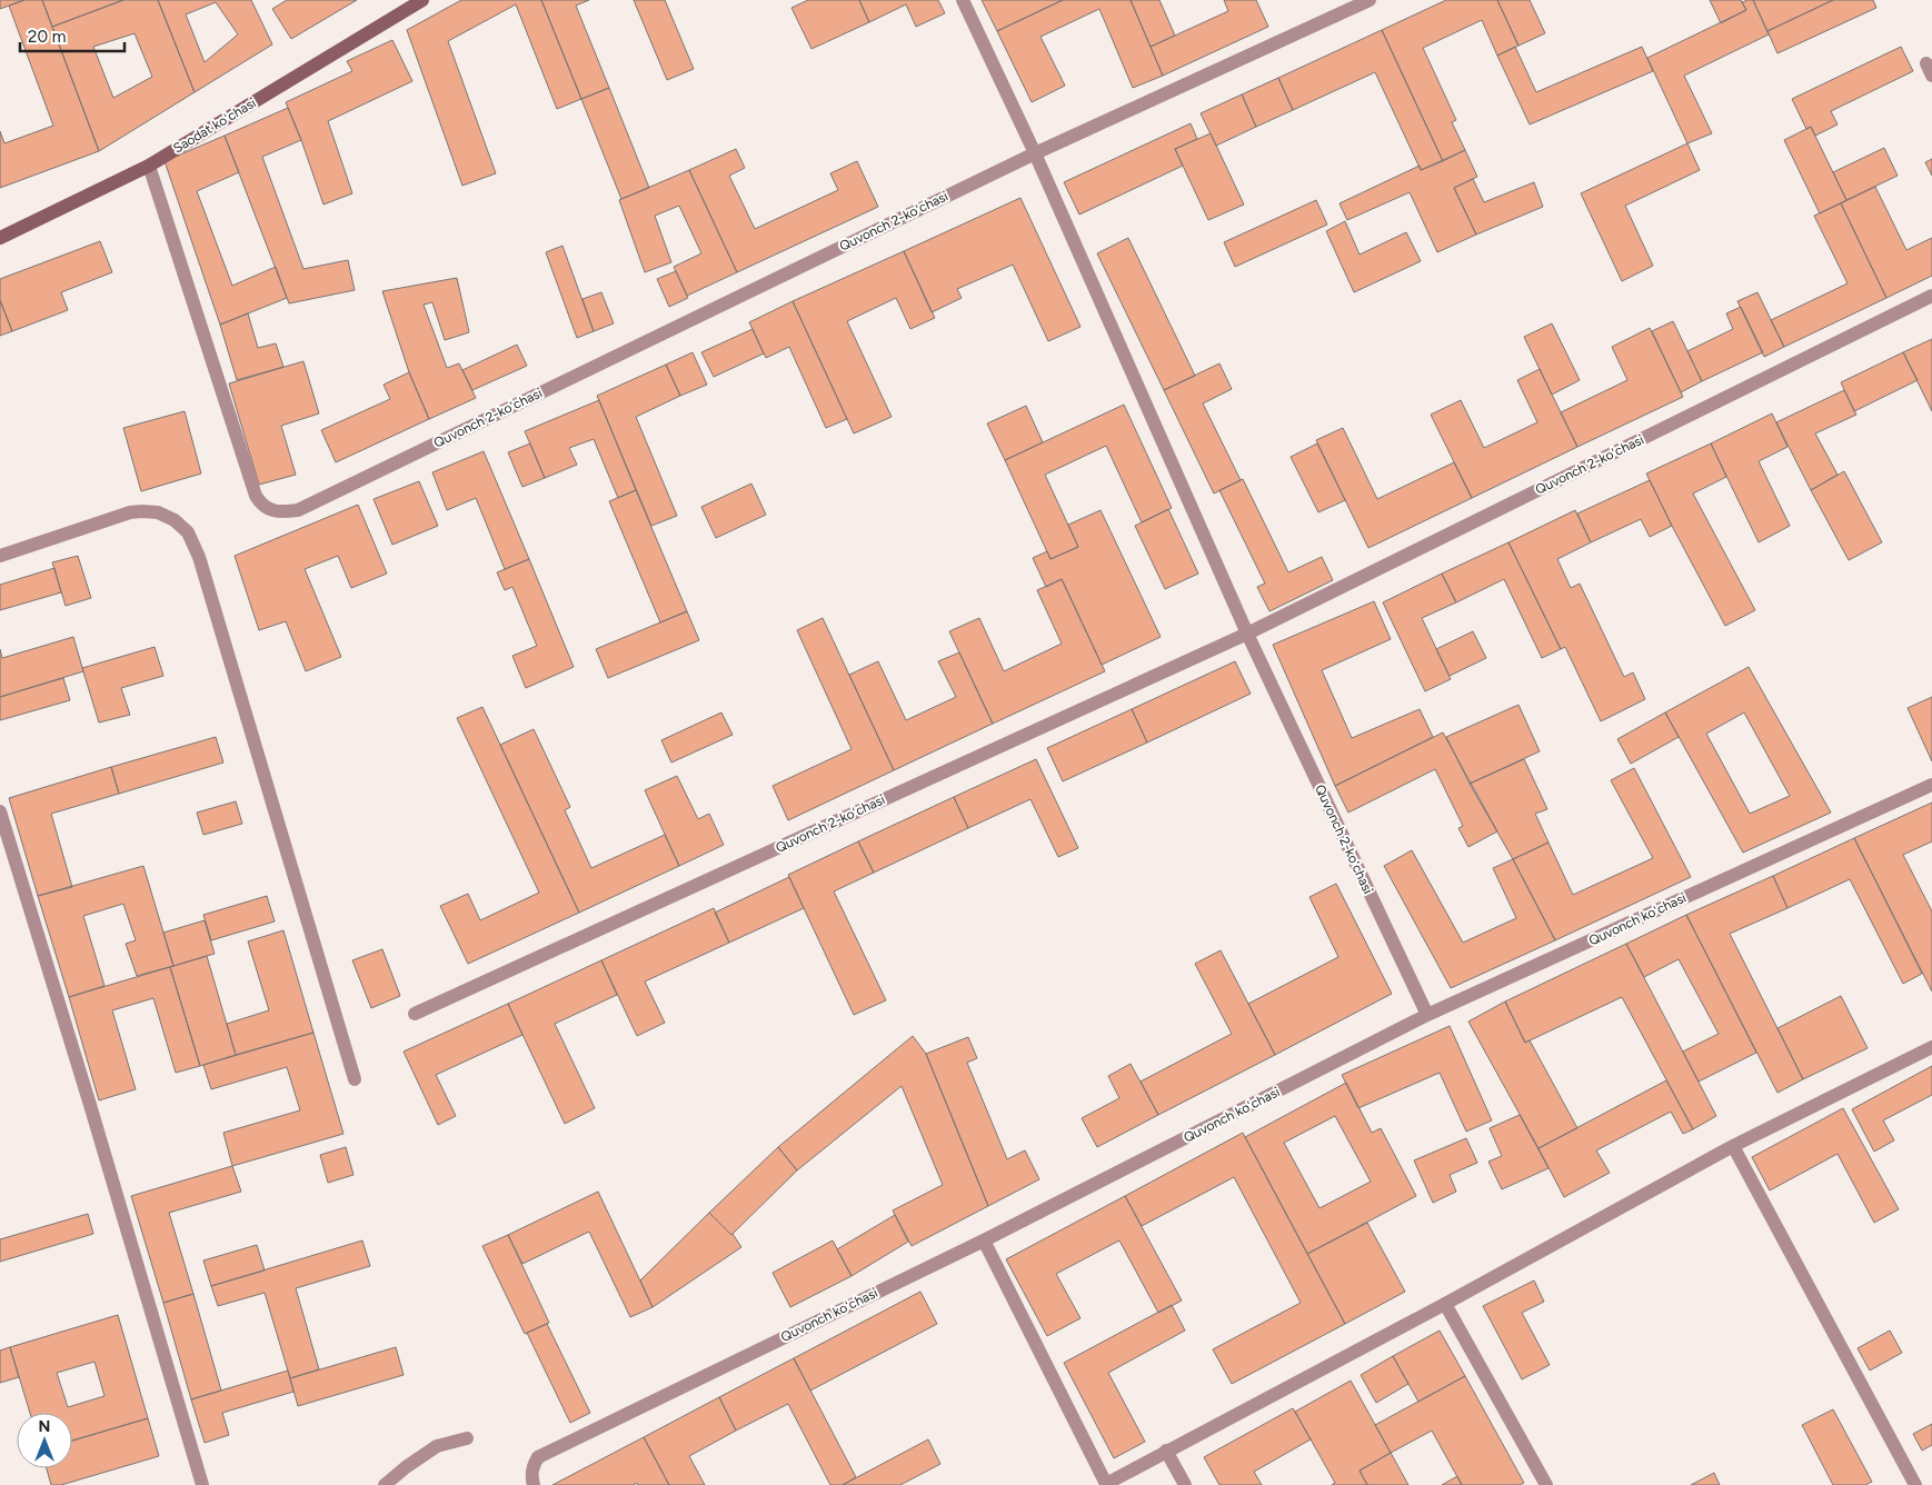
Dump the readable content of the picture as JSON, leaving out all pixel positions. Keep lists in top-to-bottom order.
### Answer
{
  "streets": {
    "street": ["Saodat koʻchasi", "Quvonch 2-koʻchasi", "Quvonch koʻchasi"]
  },
  "crossings": [
    ["Saodat koʻchasi", "Quvonch 2-koʻchasi"],
    ["Quvonch 2-koʻchasi", "Quvonch koʻchasi"]
  ],
  "scale_bar": "20 m",
  "north": "top"
}
